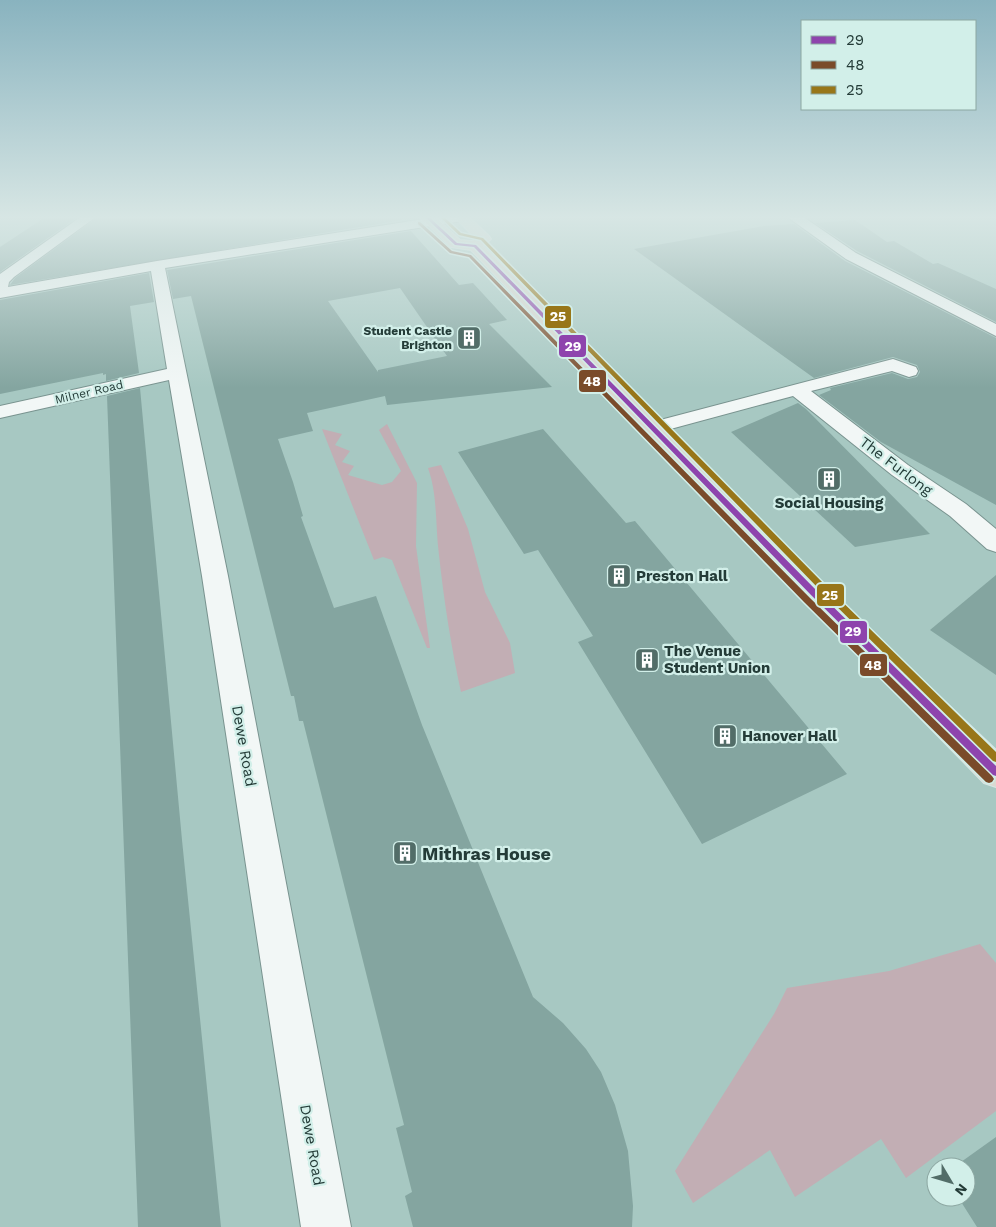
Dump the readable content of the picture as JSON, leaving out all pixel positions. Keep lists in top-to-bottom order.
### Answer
{
  "streets": {
    "street": ["Milner Road", "The Furlong", "Dewe Road"]
  },
  "crossings": [
    ["Milner Road", "Dewe Road"]
  ],
  "places": {
    "building": [
      "Student Castle Brighton",
      "Social Housing",
      "Preston Hall",
      "The Venue Student Union",
      "Hanover Hall",
      "Mithras House"
    ]
  },
  "lines": ["transit line 29", "transit line 48", "transit line 25"],
  "legend": ["29", "48", "25"],
  "north": "bottom right"
}
